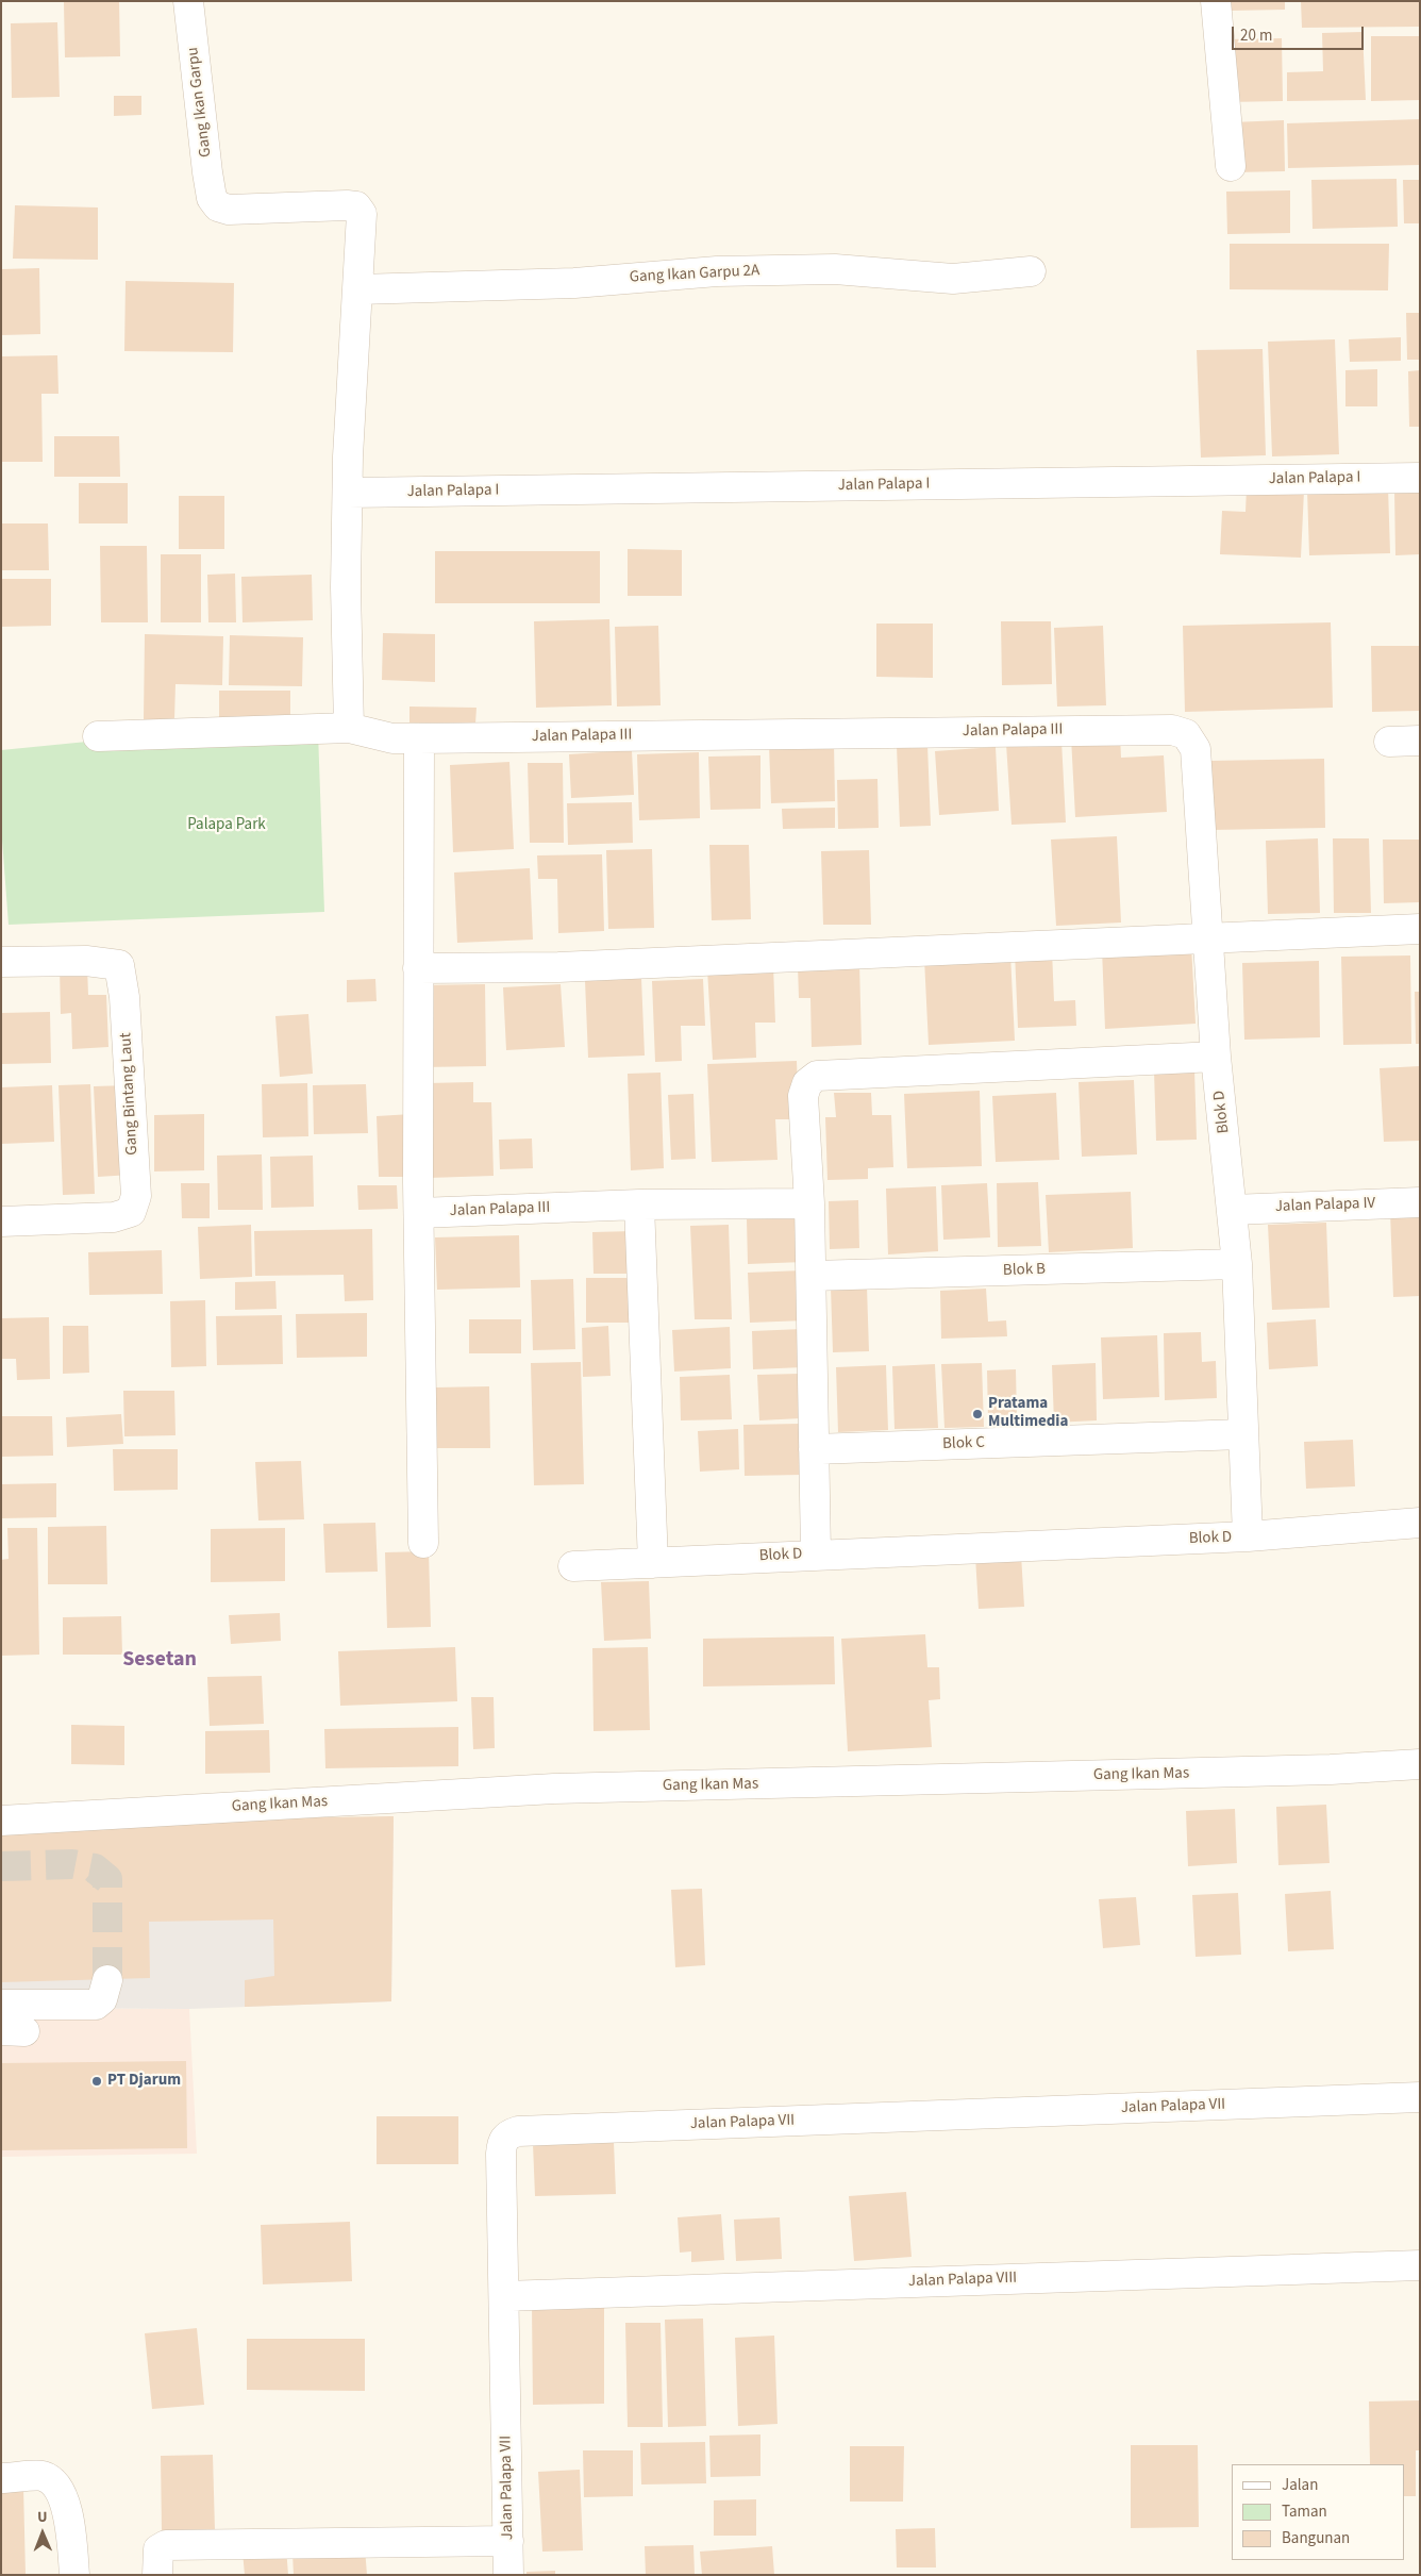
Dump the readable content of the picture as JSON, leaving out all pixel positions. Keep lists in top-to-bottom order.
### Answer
{
  "streets": {
    "street": [
      "Gang Ikan Garpu",
      "Gang Ikan Garpu 2A",
      "Jalan Palapa I",
      "Jalan Palapa III",
      "Gang Bintang Laut",
      "Blok D",
      "Jalan Palapa IV",
      "Blok B",
      "Blok C",
      "Gang Ikan Mas",
      "Jalan Palapa VII",
      "Jalan Palapa VIII"
    ]
  },
  "crossings": [
    ["Gang Ikan Garpu", "Gang Ikan Garpu 2A"],
    ["Jalan Palapa III", "Blok D"],
    ["Blok D", "Jalan Palapa IV"],
    ["Blok D", "Blok B"],
    ["Blok D", "Blok C"],
    ["Jalan Palapa VII", "Jalan Palapa VIII"]
  ],
  "districts": ["Sesetan"],
  "parks": ["Palapa Park"],
  "places": ["Pratama Multimedia", "PT Djarum"],
  "legend": ["Jalan", "Taman", "Bangunan"],
  "scale_bar": "20 m",
  "north": "top"
}
